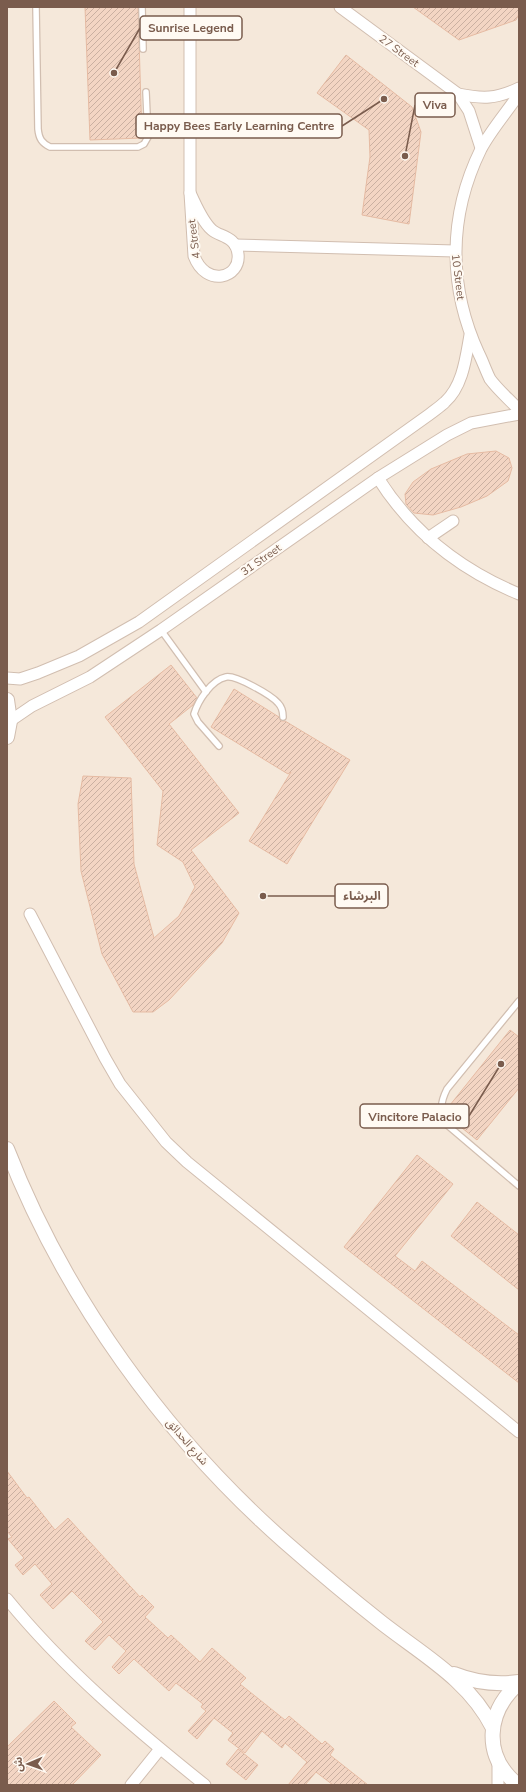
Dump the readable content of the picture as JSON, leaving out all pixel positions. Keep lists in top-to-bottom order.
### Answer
{
  "streets": {
    "street": [
      "27 Street",
      "4 Street",
      "10 Street",
      "31 Street",
      "شارع الحدائق"
    ]
  },
  "crossings": [
    ["27 Street", "10 Street"],
    ["10 Street", "31 Street"]
  ],
  "places": [
    "Sunrise Legend",
    "Happy Bees Early Learning Centre",
    "Viva",
    "البرشاء",
    "Vincitore Palacio"
  ],
  "north": "left"
}
